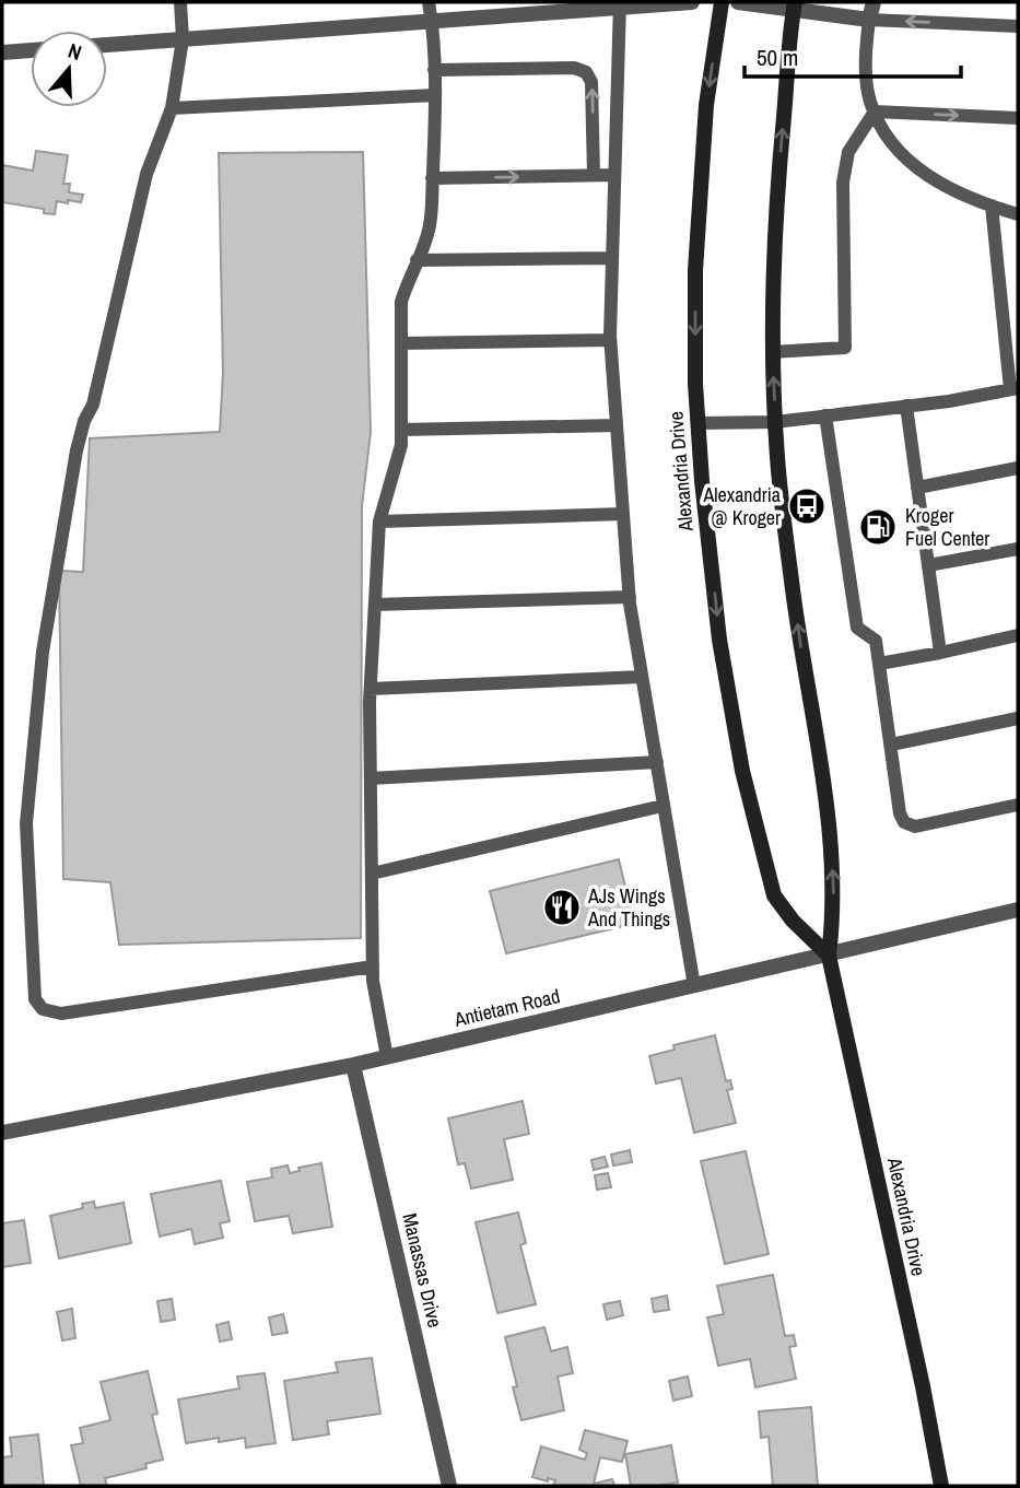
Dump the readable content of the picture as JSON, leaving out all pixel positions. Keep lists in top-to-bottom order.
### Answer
{
  "streets": {
    "main road": ["Alexandria Drive"],
    "street": ["Antietam Road", "Manassas Drive"]
  },
  "crossings": [
    ["Alexandria Drive", "Antietam Road"],
    ["Antietam Road", "Manassas Drive"]
  ],
  "places": {
    "bus stop": ["Alexandria @ Kroger"],
    "fuel station": ["Kroger Fuel Center"],
    "restaurant": ["AJs Wings And Things"]
  },
  "scale_bar": "50 m",
  "north": "top"
}
